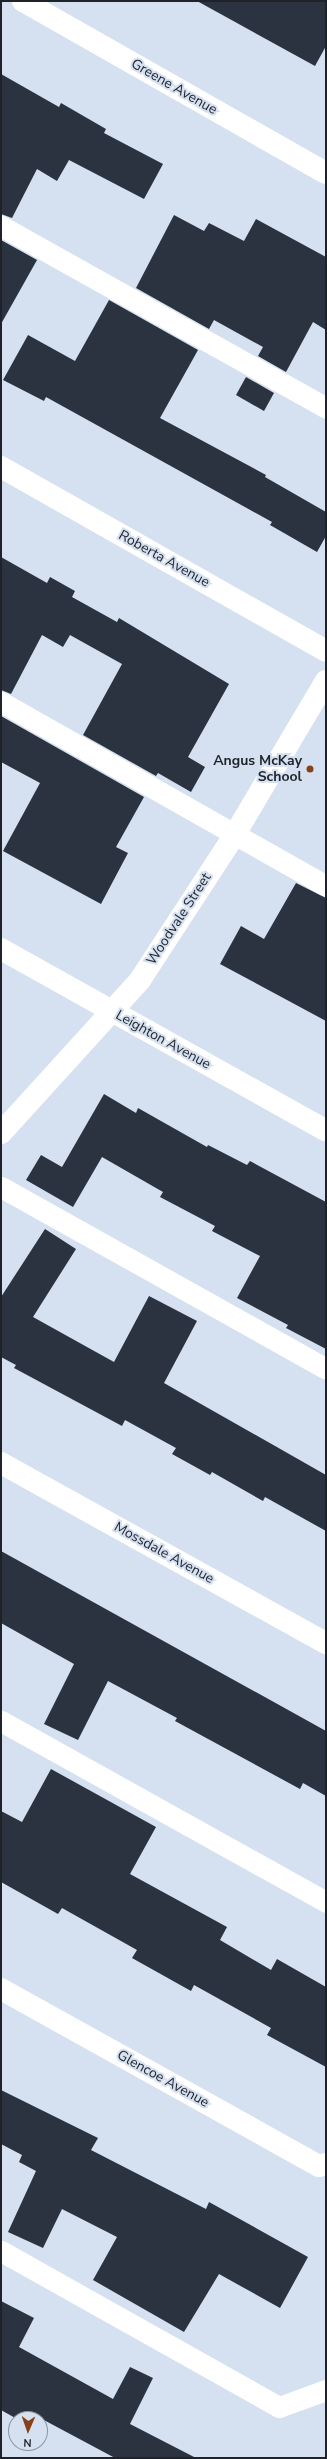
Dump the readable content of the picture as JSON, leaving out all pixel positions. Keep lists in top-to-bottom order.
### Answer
{
  "streets": {
    "street": [
      "Greene Avenue",
      "Roberta Avenue",
      "Woodvale Street",
      "Leighton Avenue",
      "Mossdale Avenue",
      "Glencoe Avenue"
    ]
  },
  "crossings": [
    ["Woodvale Street", "Leighton Avenue"]
  ],
  "places": ["Angus McKay School"],
  "north": "bottom"
}
